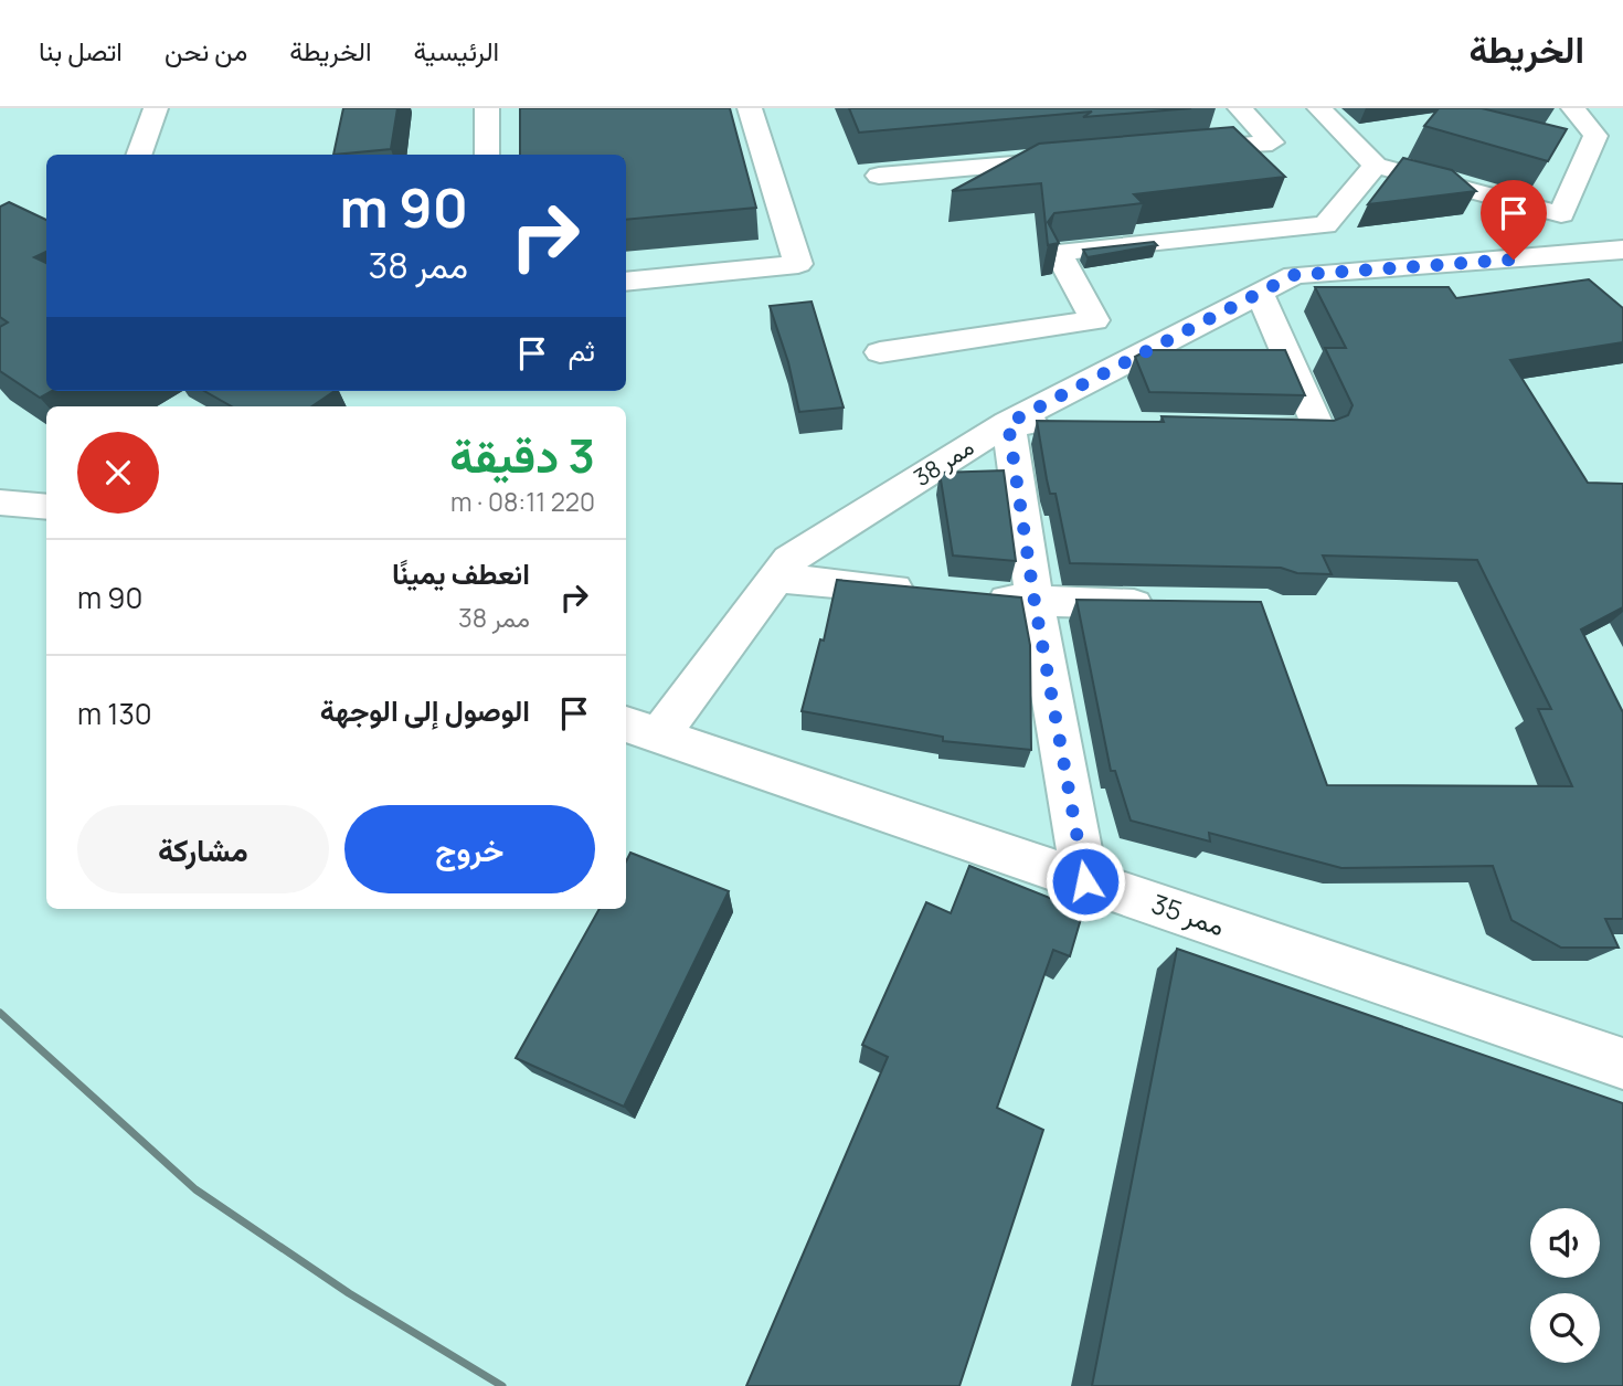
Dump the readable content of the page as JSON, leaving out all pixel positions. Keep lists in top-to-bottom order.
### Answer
{
  "streets": {
    "street": ["ممر 38", "ممر 35"]
  },
  "crossings": [
    ["ممر 38", "ممر 35"]
  ],
  "page": {
    "header": "الخريطة",
    "nav": [
      "الرئيسية",
      "الخريطة",
      "من نحن",
      "اتصل بنا"
    ],
    "turn": ["90 m", "ممر 38"],
    "then": "ثم",
    "heading": ["3 دقيقة", "220 m · 08:11"],
    "list": [
      {
        "name": "انعطف يمينًا",
        "note": "ممر 38",
        "value": "90 m"
      },
      {
        "name": "الوصول إلى الوجهة",
        "value": "130 m"
      }
    ],
    "buttons": ["خروج", "مشاركة"]
  }
}
